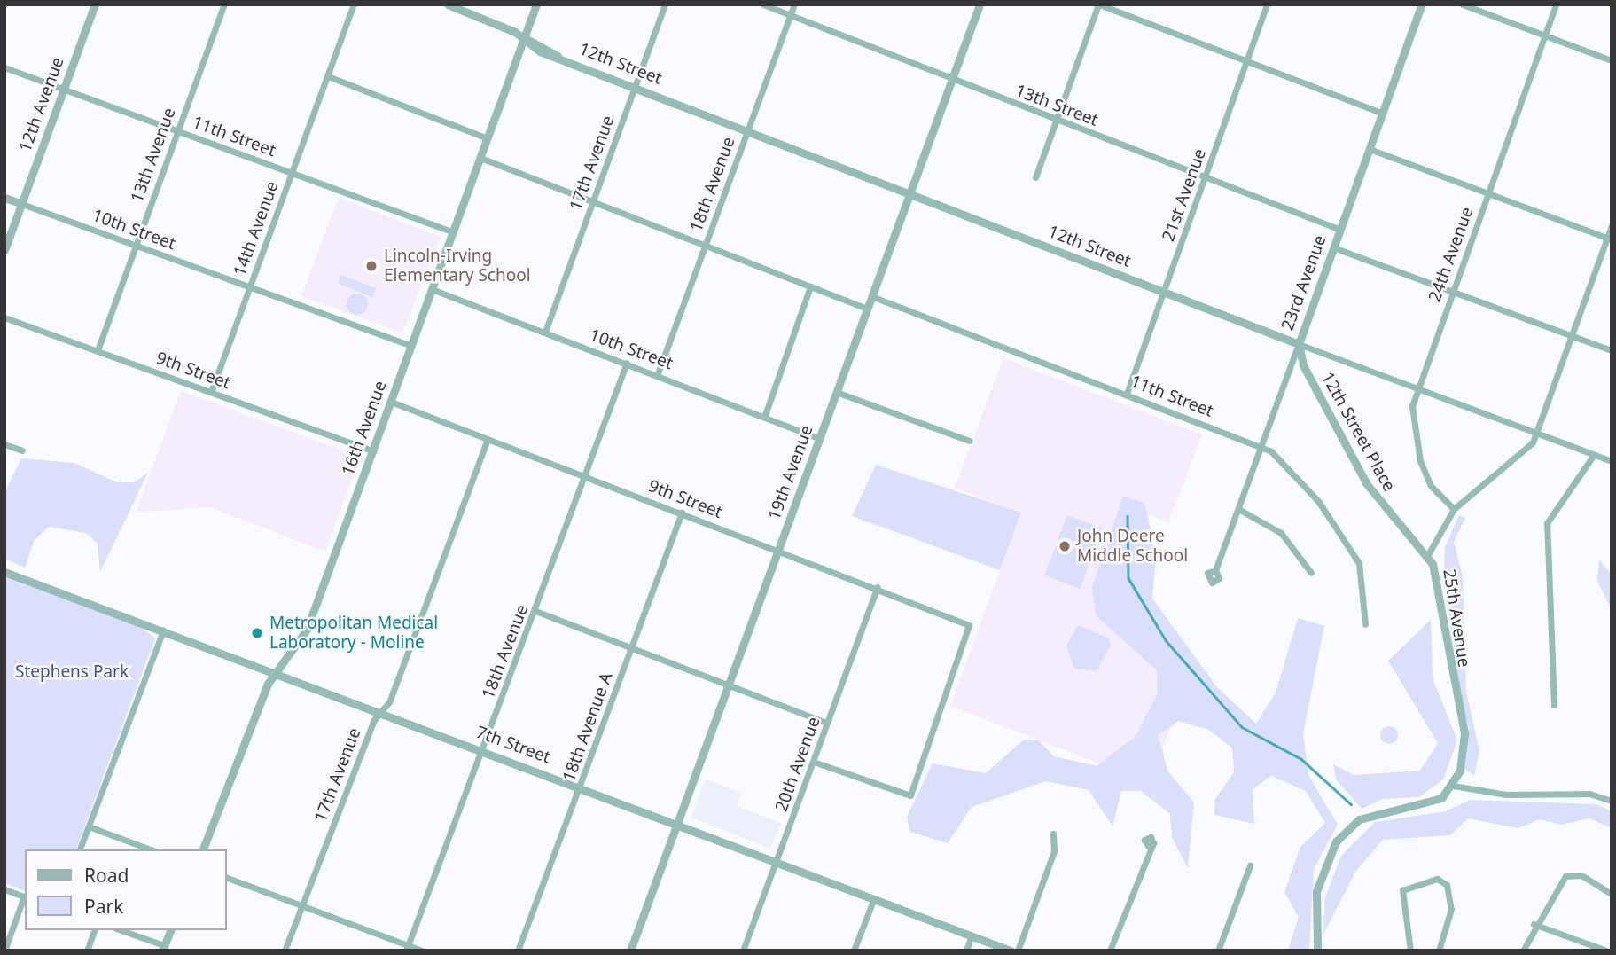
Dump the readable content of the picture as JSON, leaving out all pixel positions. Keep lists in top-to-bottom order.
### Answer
{
  "streets": {
    "street": [
      "12th Street",
      "12th Avenue",
      "13th Street",
      "11th Street",
      "13th Avenue",
      "17th Avenue",
      "18th Avenue",
      "21st Avenue",
      "14th Avenue",
      "10th Street",
      "24th Avenue",
      "23rd Avenue",
      "9th Street",
      "16th Avenue",
      "12th Street Place",
      "19th Avenue",
      "25th Avenue",
      "18th Avenue A",
      "7th Street",
      "20th Avenue"
    ]
  },
  "crossings": [
    ["12th Street", "17th Avenue"],
    ["12th Street", "18th Avenue"],
    ["12th Street", "21st Avenue"],
    ["12th Street", "24th Avenue"],
    ["12th Street", "23rd Avenue"],
    ["12th Street", "16th Avenue"],
    ["12th Street", "12th Street Place"],
    ["12th Street", "19th Avenue"],
    ["12th Street", "25th Avenue"],
    ["12th Avenue", "11th Street"],
    ["12th Avenue", "10th Street"],
    ["13th Street", "18th Avenue"],
    ["13th Street", "21st Avenue"],
    ["13th Street", "23rd Avenue"],
    ["13th Street", "19th Avenue"],
    ["11th Street", "13th Avenue"],
    ["11th Street", "21st Avenue"],
    ["11th Street", "14th Avenue"],
    ["11th Street", "23rd Avenue"],
    ["11th Street", "16th Avenue"],
    ["11th Street", "19th Avenue"],
    ["13th Avenue", "10th Street"],
    ["13th Avenue", "9th Street"],
    ["17th Avenue", "10th Street"],
    ["17th Avenue", "9th Street"],
    ["17th Avenue", "7th Street"],
    ["18th Avenue", "10th Street"],
    ["18th Avenue", "9th Street"],
    ["18th Avenue", "7th Street"],
    ["14th Avenue", "10th Street"],
    ["14th Avenue", "9th Street"],
    ["10th Street", "16th Avenue"],
    ["10th Street", "19th Avenue"],
    ["24th Avenue", "25th Avenue"],
    ["23rd Avenue", "12th Street Place"],
    ["9th Street", "16th Avenue"],
    ["9th Street", "19th Avenue"],
    ["9th Street", "18th Avenue A"],
    ["9th Street", "20th Avenue"],
    ["16th Avenue", "7th Street"],
    ["12th Street Place", "25th Avenue"],
    ["19th Avenue", "7th Street"],
    ["18th Avenue A", "7th Street"],
    ["7th Street", "20th Avenue"]
  ],
  "parks": ["Stephens Park"],
  "places": ["Lincoln-Irving Elementary School", "John Deere Middle School", "Metropolitan Medical Laboratory - Moline"],
  "legend": ["Road", "Park"]
}
